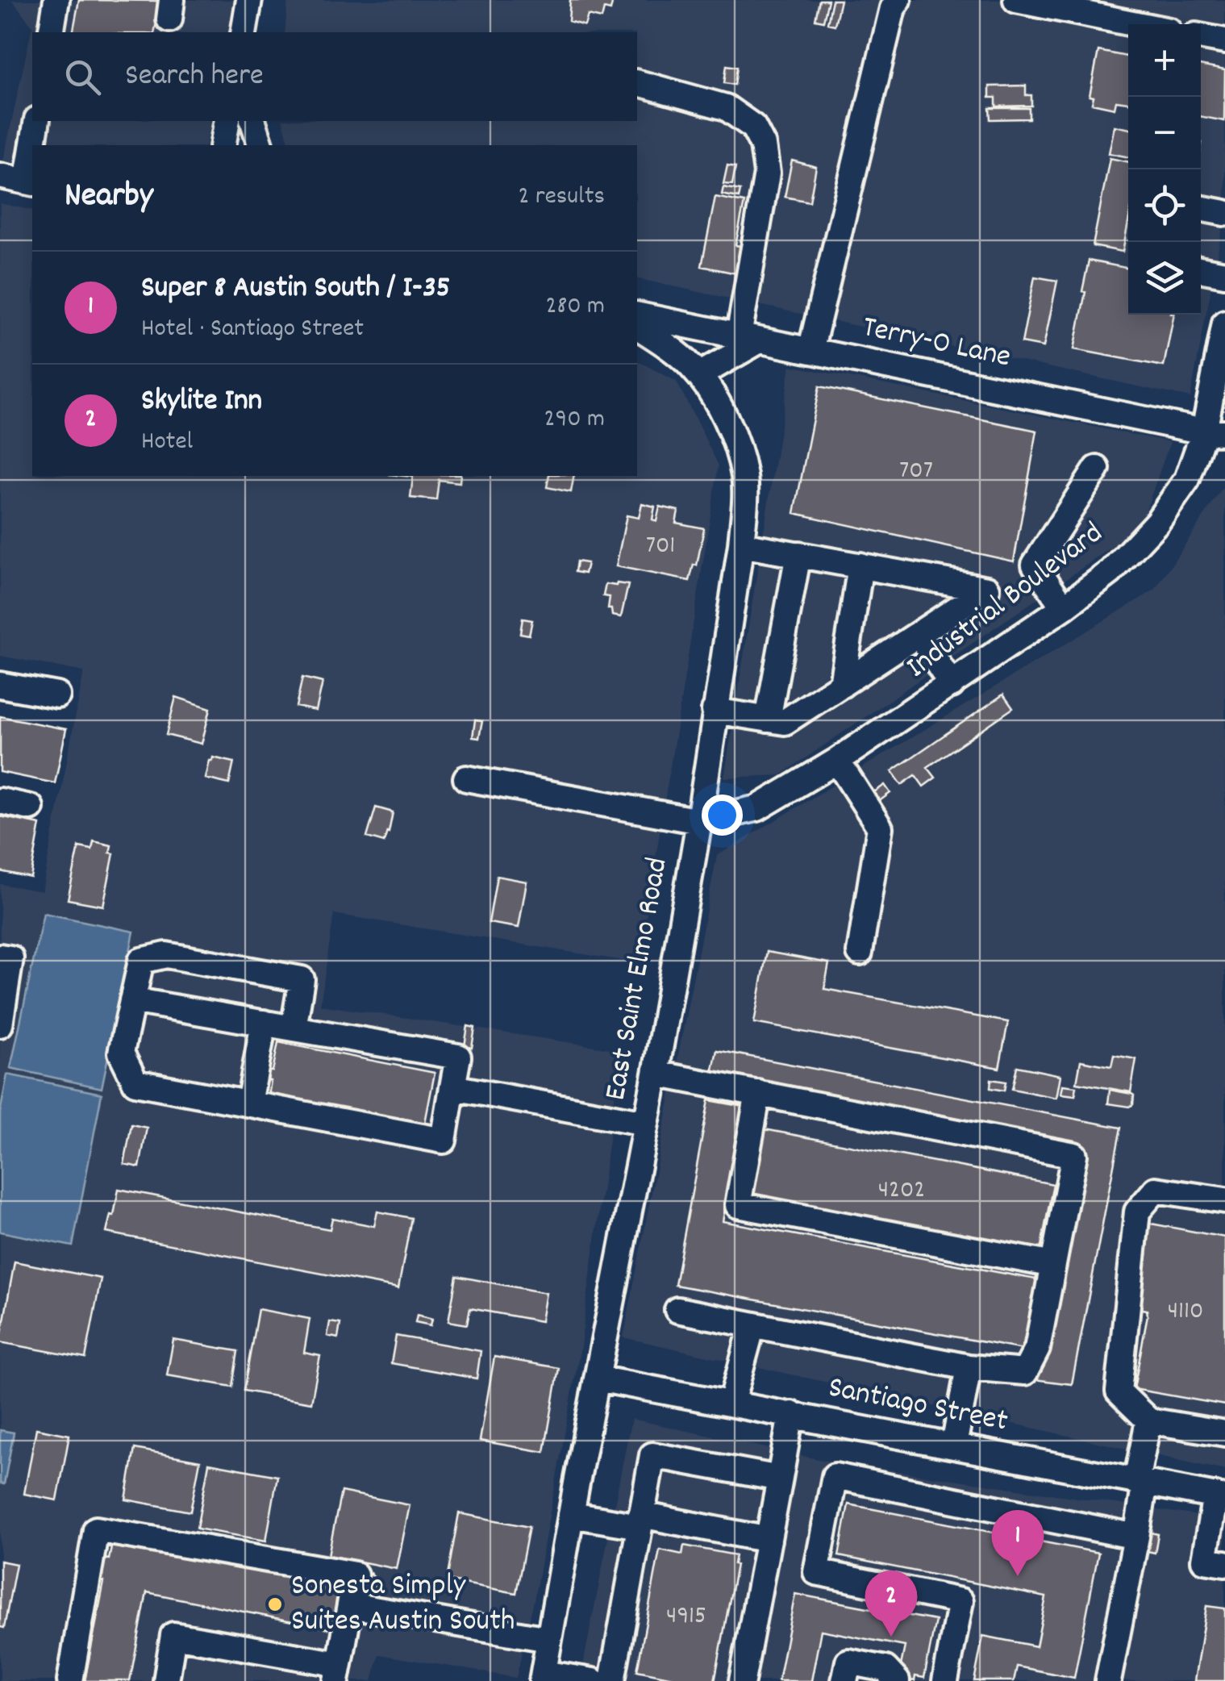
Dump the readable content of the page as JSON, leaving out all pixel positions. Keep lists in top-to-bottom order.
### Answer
{
  "streets": {
    "street": [
      "Terry-O Lane",
      "Industrial Boulevard",
      "East Saint Elmo Road",
      "Santiago Street"
    ]
  },
  "crossings": [
    ["Terry-O Lane", "Industrial Boulevard"],
    ["Industrial Boulevard", "East Saint Elmo Road"],
    ["East Saint Elmo Road", "Santiago Street"]
  ],
  "places": ["Sonesta Simply Suites Austin South"],
  "house_numbers": [
    "707",
    "701",
    "4202",
    "4110",
    "4915"
  ],
  "page": {
    "map_buttons": ["+", "−"],
    "search": "Search here",
    "heading": ["Nearby", "2 results"],
    "list": [
      {
        "mark": "1",
        "name": "Super 8 Austin South / I-35",
        "note": "Hotel · Santiago Street",
        "value": "280 m"
      },
      {
        "mark": "2",
        "name": "Skylite Inn",
        "note": "Hotel",
        "value": "290 m"
      }
    ],
    "pins": ["1", "2"]
  }
}
